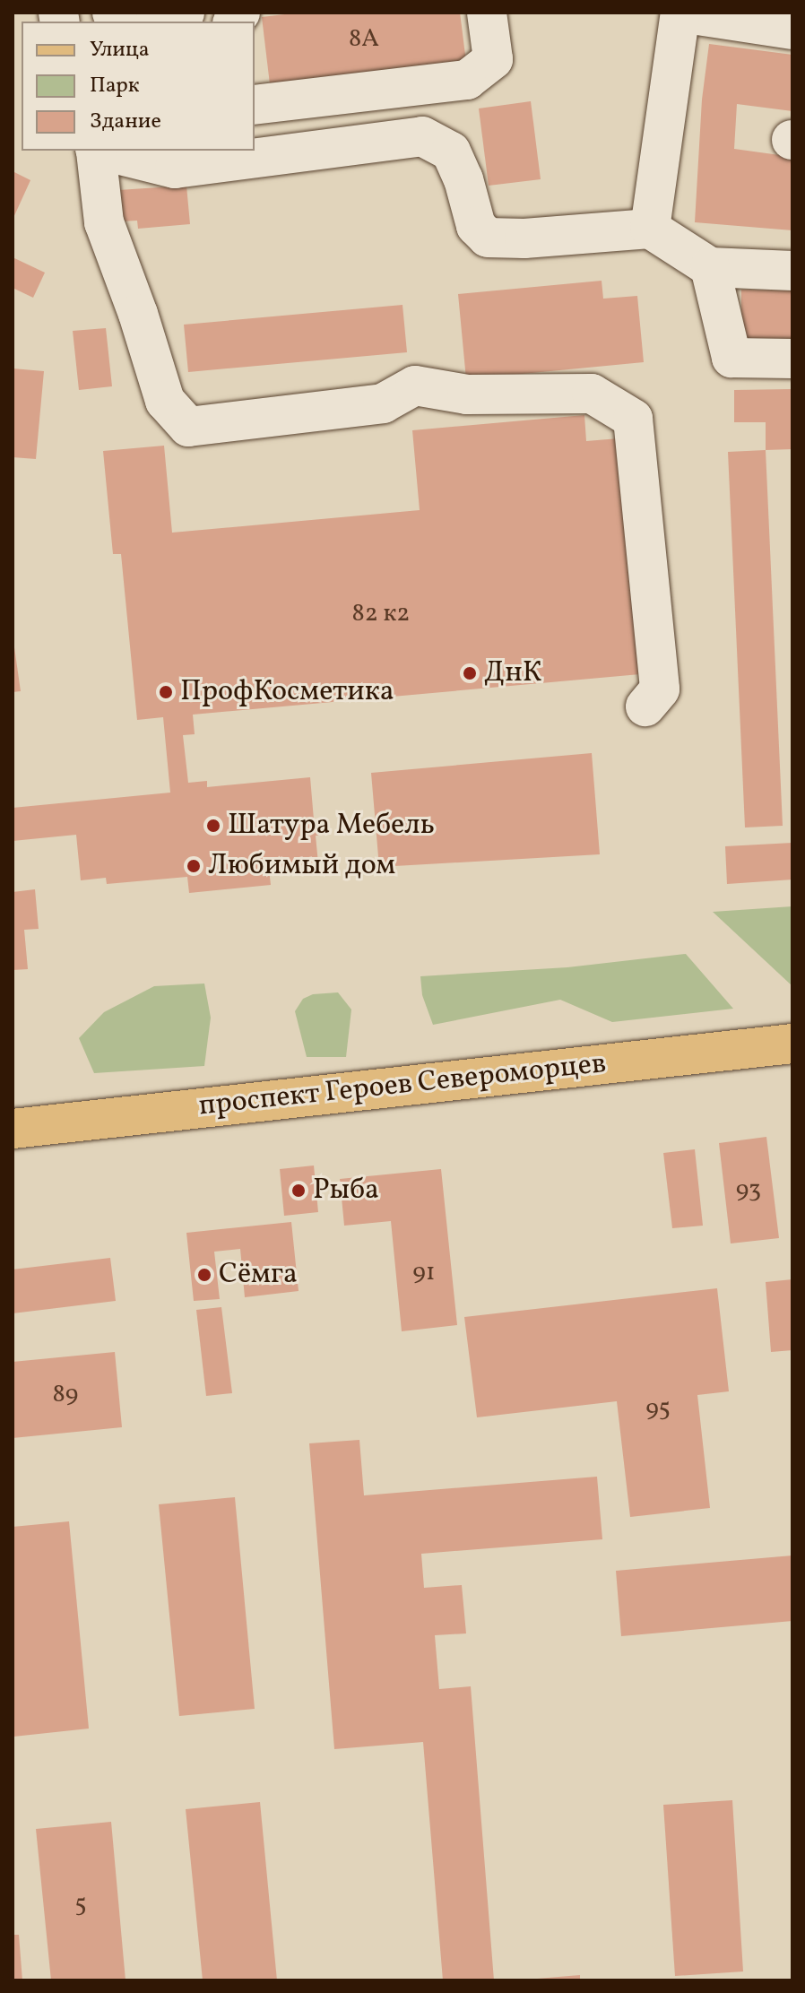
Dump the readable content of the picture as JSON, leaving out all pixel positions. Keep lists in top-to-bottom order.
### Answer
{
  "streets": {
    "main road": ["проспект Героев Североморцев"]
  },
  "places": [
    "ДнК",
    "ПрофКосметика",
    "Шатура Мебель",
    "Любимый дом",
    "Рыба",
    "Сёмга"
  ],
  "house_numbers": [
    "8А",
    "82 к2",
    "93",
    "91",
    "89",
    "95",
    "5"
  ],
  "legend": ["Улица", "Парк", "Здание"]
}
